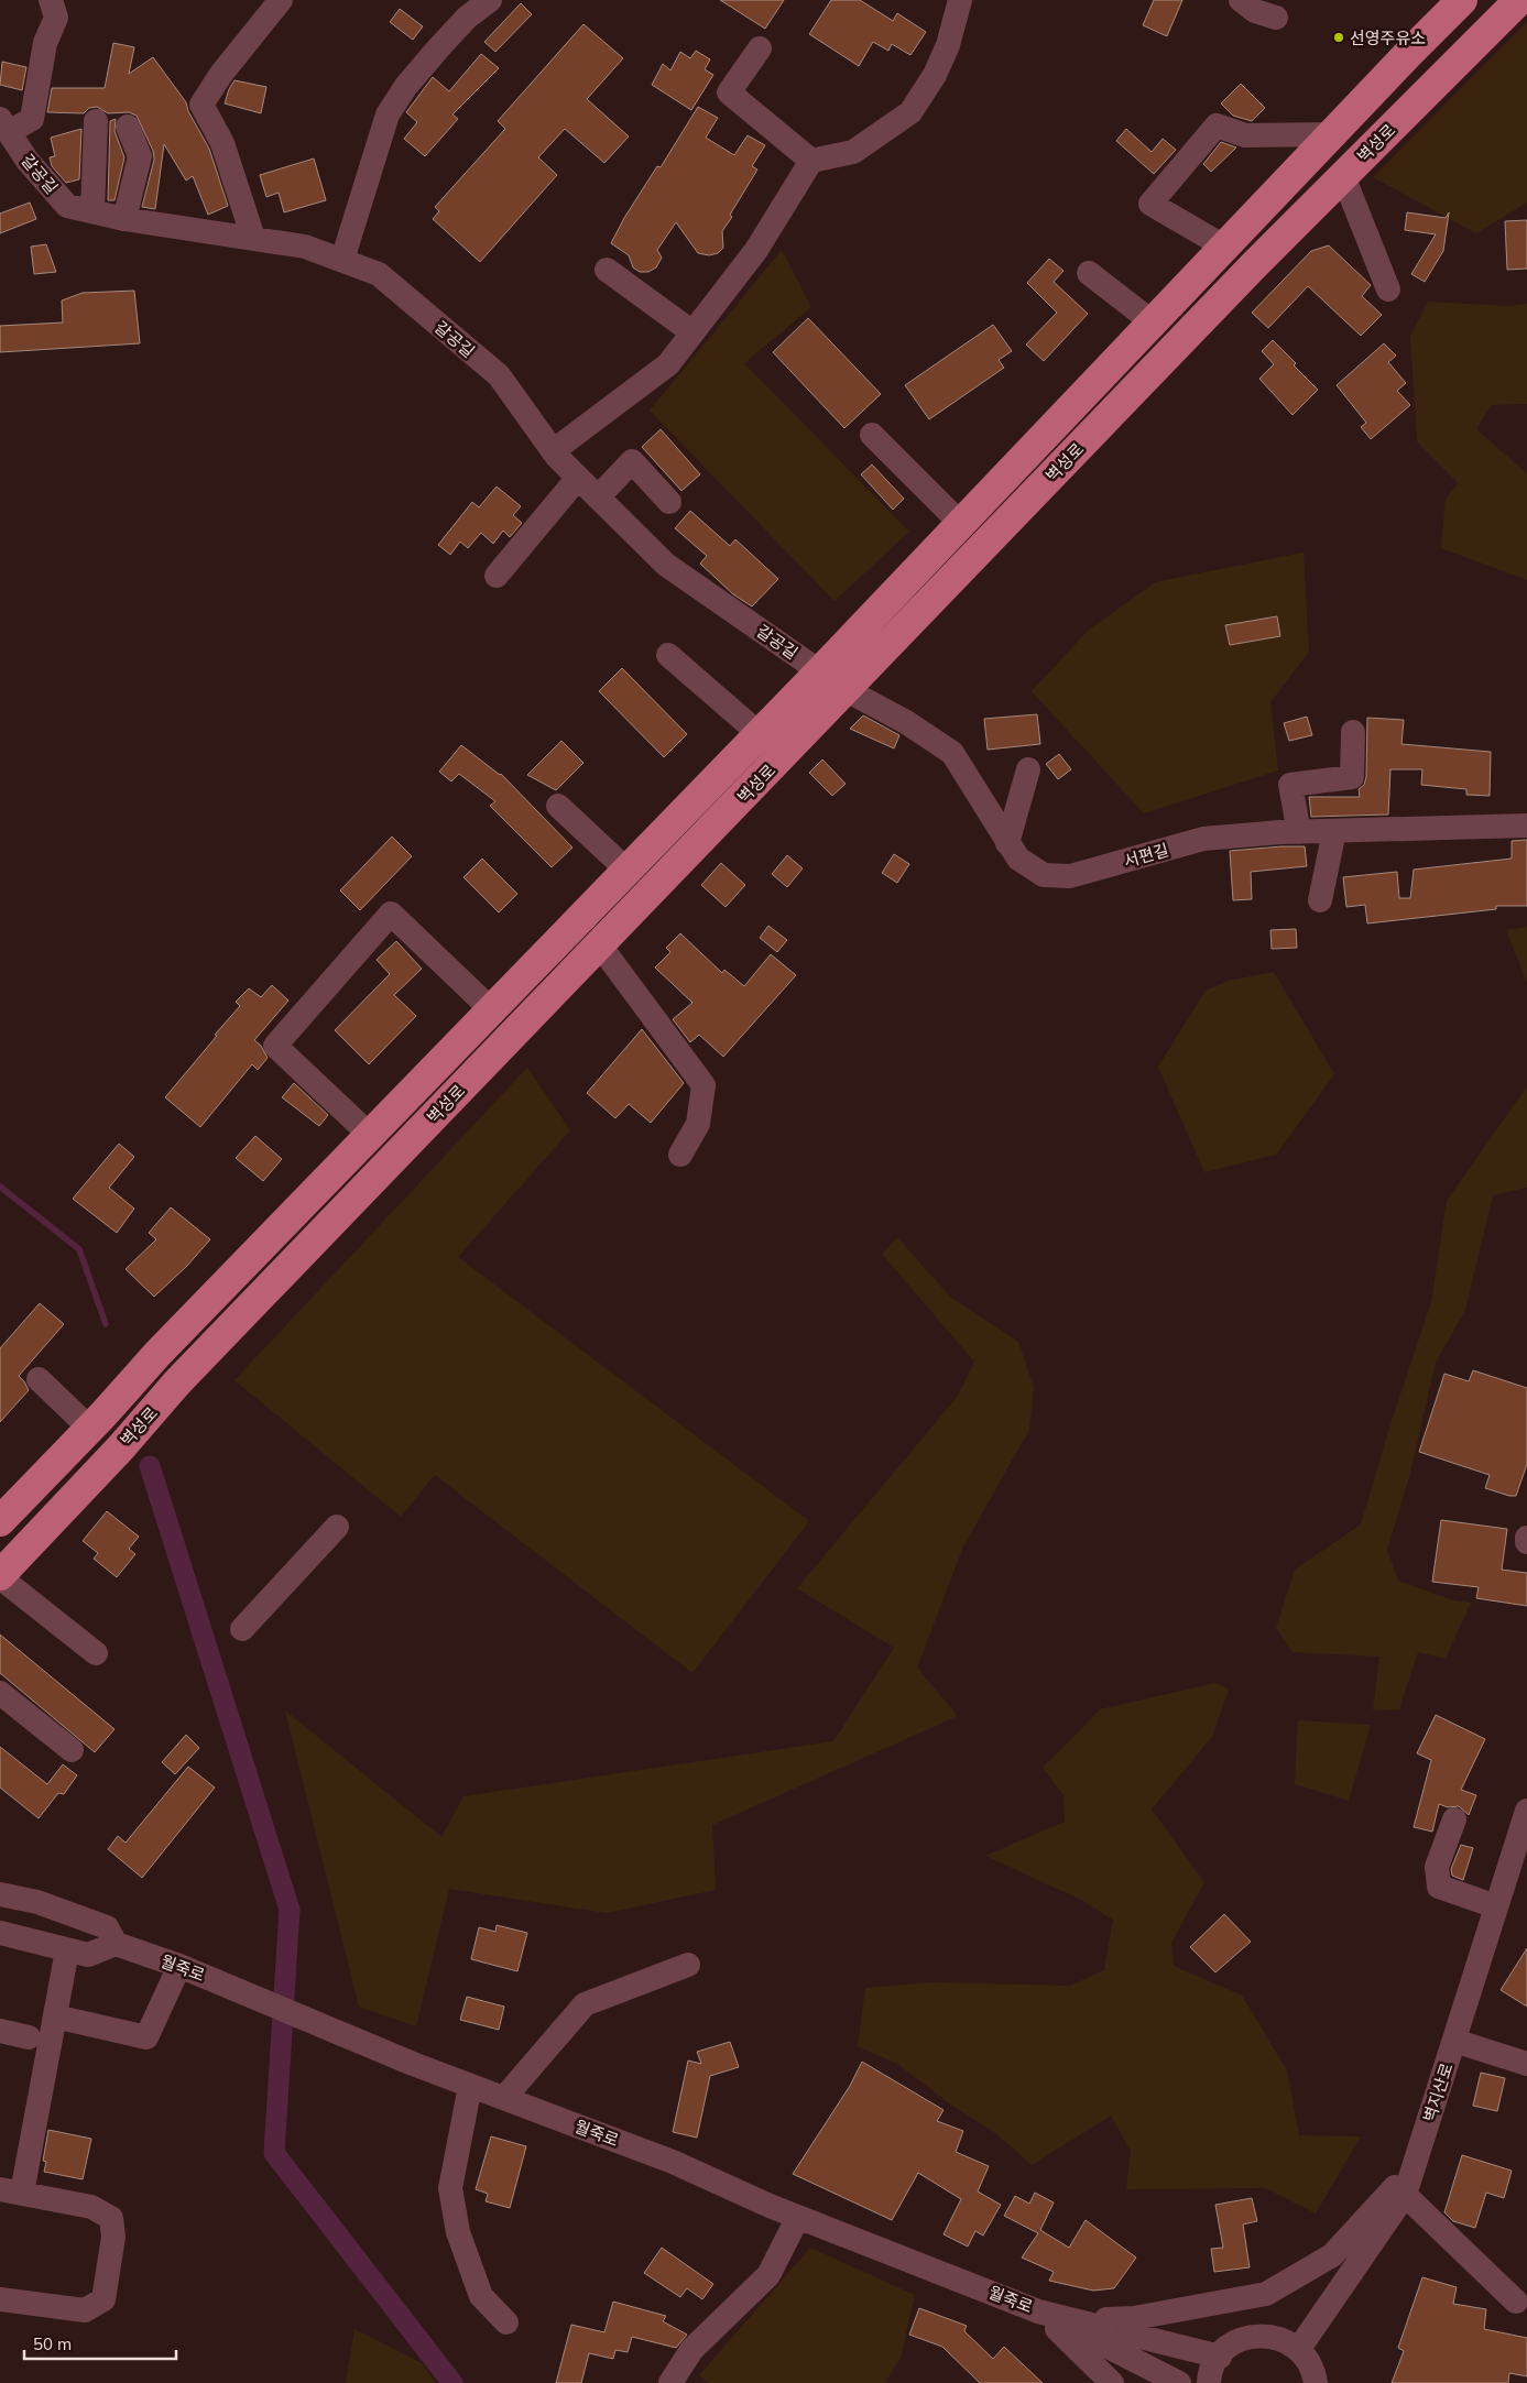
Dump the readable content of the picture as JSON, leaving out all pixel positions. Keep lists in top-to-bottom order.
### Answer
{
  "streets": {
    "main road": ["벽성로"],
    "street": [
      "갈공길",
      "서편길",
      "월죽로",
      "벽지산로"
    ]
  },
  "crossings": [
    ["벽성로", "갈공길"],
    ["벽성로", "서편길"],
    ["갈공길", "서편길"]
  ],
  "places": ["선영주유소"],
  "scale_bar": "50 m"
}
